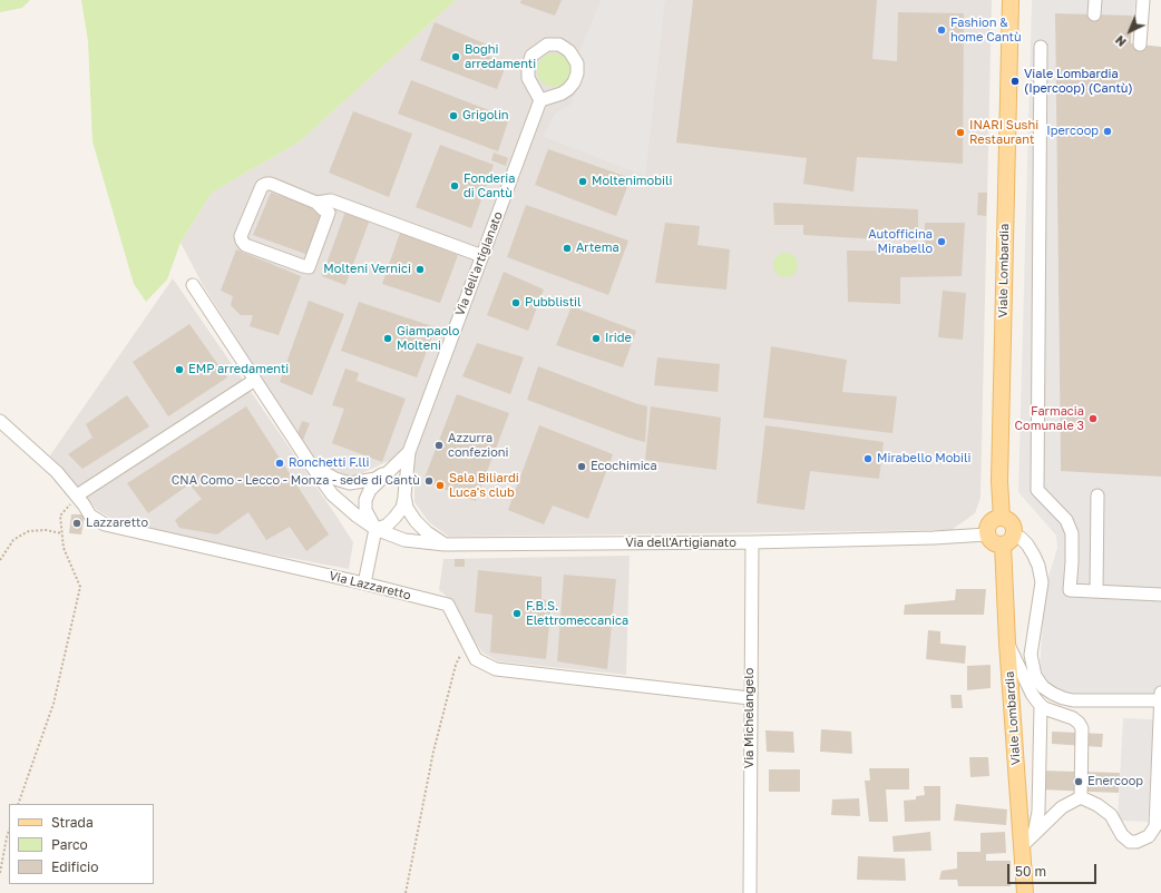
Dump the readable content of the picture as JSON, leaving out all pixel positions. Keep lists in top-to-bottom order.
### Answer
{
  "streets": {
    "main road": ["Viale Lombardia"],
    "street": [
      "Via dell'artigianato",
      "Via dell'Artigianato",
      "Via Lazzaretto",
      "Via Michelangelo"
    ]
  },
  "crossings": [
    ["Via dell'artigianato", "Via dell'Artigianato"],
    ["Viale Lombardia", "Via dell'Artigianato"],
    ["Via dell'Artigianato", "Via Michelangelo"],
    ["Via Lazzaretto", "Via Michelangelo"]
  ],
  "places": [
    "Fashion & home Cantù",
    "Boghi arredamenti",
    "Viale Lombardia (Ipercoop) (Cantù)",
    "Grigolin",
    "Ipercoop",
    "INARI Sushi Restaurant",
    "Moltenimobili",
    "Fonderia di Cantù",
    "Autofficina Mirabello",
    "Artema",
    "Molteni Vernici",
    "Pubblistil",
    "Giampaolo Molteni",
    "Iride",
    "EMP arredamenti",
    "Farmacia Comunale 3",
    "Azzurra confezioni",
    "Mirabello Mobili",
    "Ronchetti F.lli",
    "Ecochimica",
    "CNA Como - Lecco - Monza - sede di Cantù",
    "Sala Biliardi Luca's club",
    "Lazzaretto",
    "F.B.S. Elettromeccanica",
    "Enercoop"
  ],
  "legend": ["Strada", "Parco", "Edificio"],
  "scale_bar": "50 m",
  "north": "bottom left"
}
